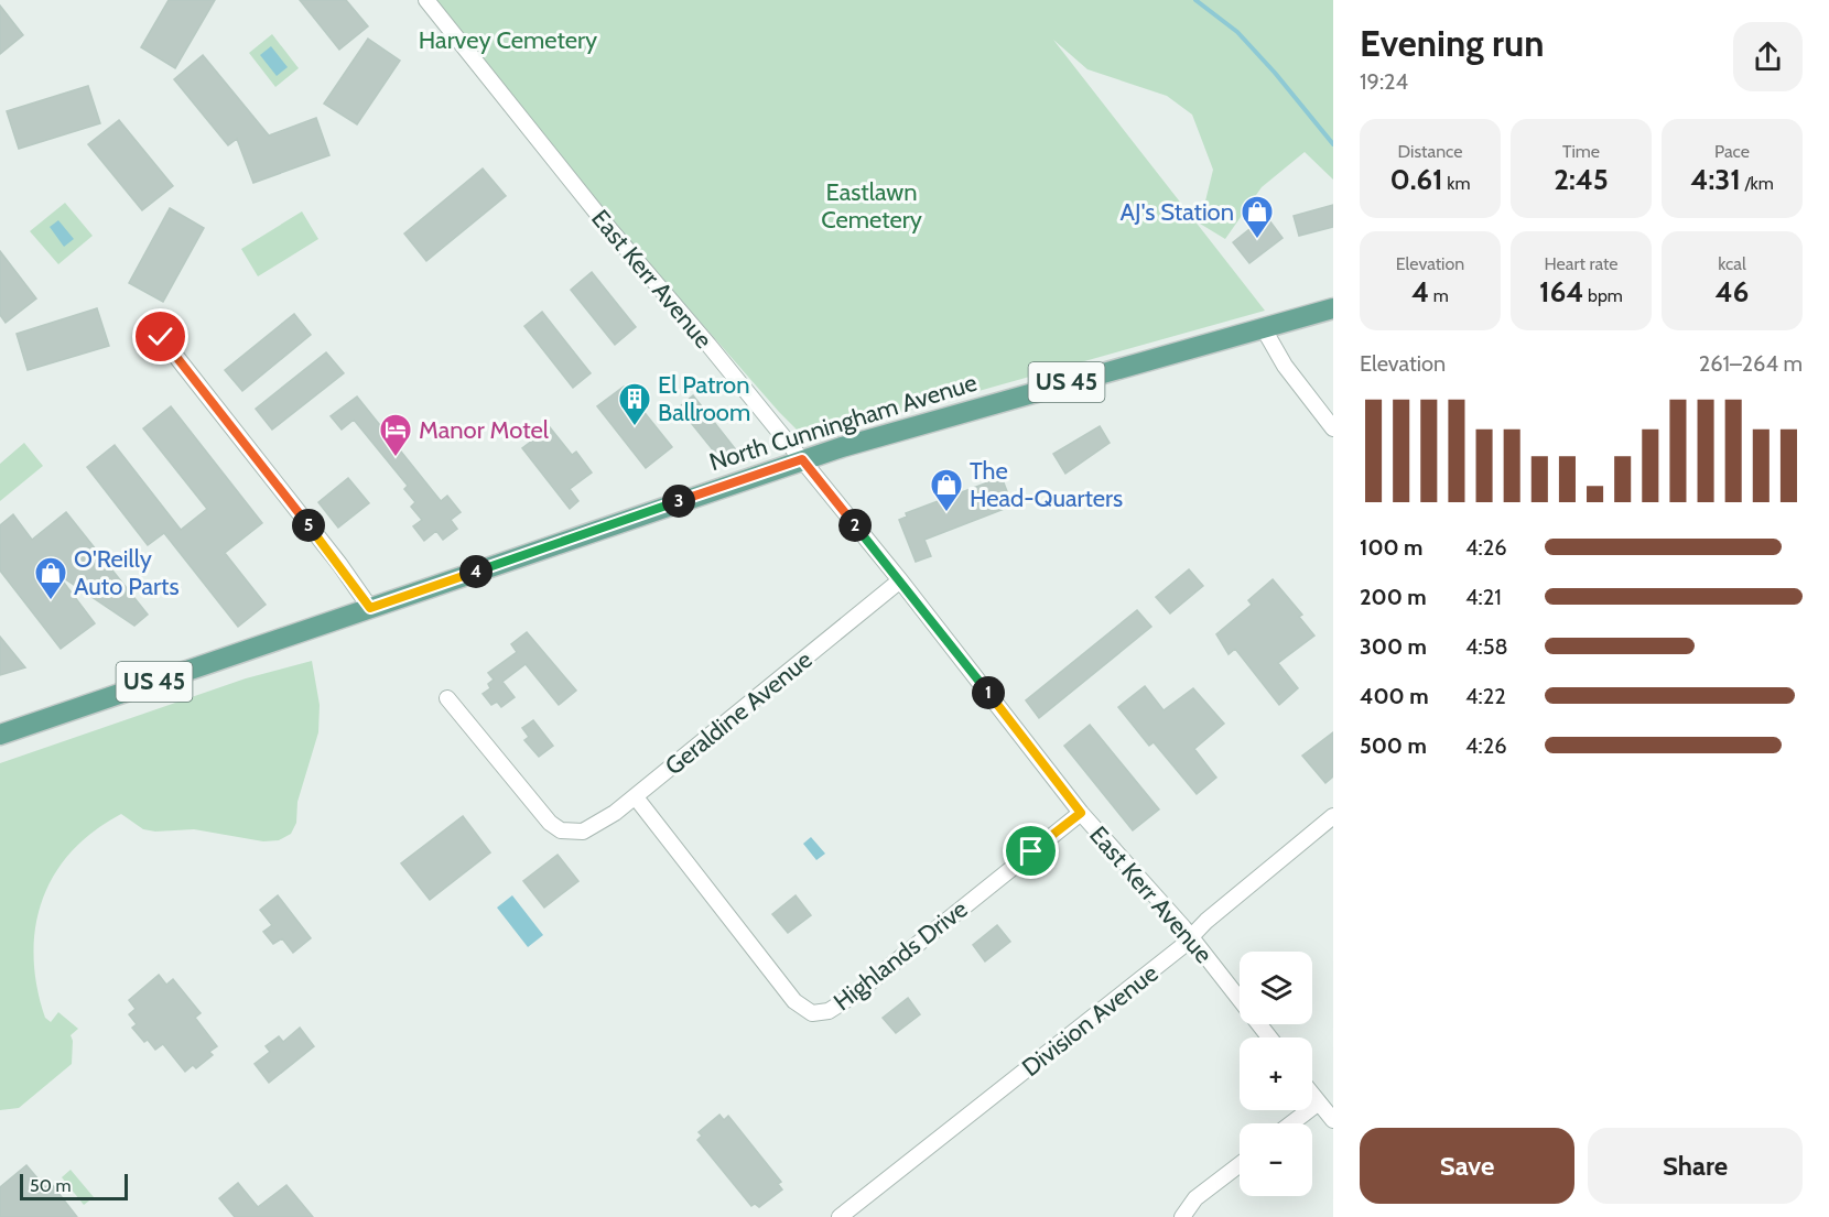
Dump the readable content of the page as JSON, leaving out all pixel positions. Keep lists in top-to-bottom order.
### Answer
{
  "streets": {
    "main road": ["US 45", "North Cunningham Avenue"],
    "street": [
      "East Kerr Avenue",
      "Geraldine Avenue",
      "Highlands Drive",
      "Division Avenue"
    ]
  },
  "crossings": [
    ["East Kerr Avenue", "North Cunningham Avenue"],
    ["East Kerr Avenue", "Geraldine Avenue"],
    ["East Kerr Avenue", "Highlands Drive"],
    ["East Kerr Avenue", "Division Avenue"],
    ["Geraldine Avenue", "Highlands Drive"]
  ],
  "parks": ["Harvey Cemetery", "Eastlawn Cemetery"],
  "places": {
    "shop": ["AJ's Station", "The Head-Quarters", "O'Reilly Auto Parts"],
    "building": ["El Patron Ballroom"],
    "hotel": ["Manor Motel"]
  },
  "scale_bar": "50 m",
  "page": {
    "heading": ["Evening run", "19:24"],
    "stats": [
      ["Distance", "0.61 km"],
      ["Time", "2:45"],
      ["Pace", "4:31 /km"],
      ["Elevation", "4 m"],
      ["Heart rate", "164 bpm"],
      ["kcal", "46"]
    ],
    "chart": ["Elevation", "261–264 m"],
    "pins": [
      "3",
      "2",
      "5",
      "4",
      "1"
    ],
    "list": [
      {
        "name": "100 m",
        "note": "4:26"
      },
      {
        "name": "200 m",
        "note": "4:21"
      },
      {
        "name": "300 m",
        "note": "4:58"
      },
      {
        "name": "400 m",
        "note": "4:22"
      },
      {
        "name": "500 m",
        "note": "4:26"
      }
    ],
    "map_buttons": ["+", "−"],
    "buttons": ["Save", "Share"],
    "scale": "50 m"
  }
}
